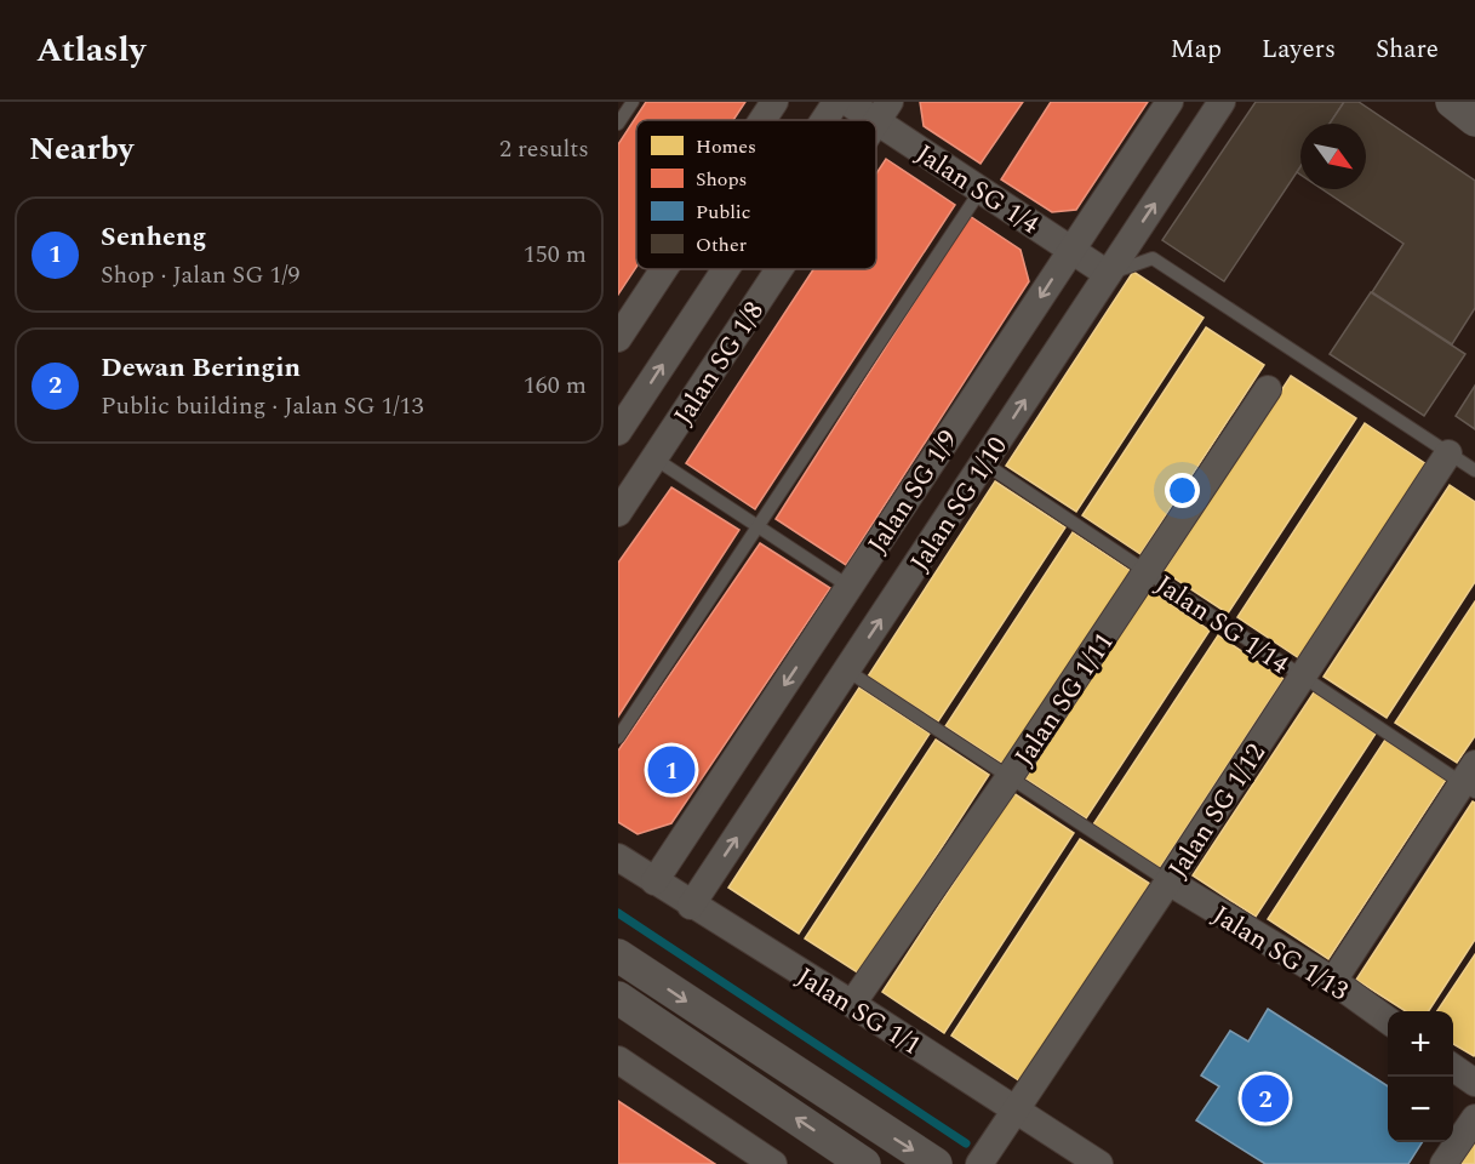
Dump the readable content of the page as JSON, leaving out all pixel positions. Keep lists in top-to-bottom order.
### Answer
{
  "streets": {
    "street": [
      "Jalan SG 1/4",
      "Jalan SG 1/8",
      "Jalan SG 1/9",
      "Jalan SG 1/10",
      "Jalan SG 1/14",
      "Jalan SG 1/11",
      "Jalan SG 1/12",
      "Jalan SG 1/13",
      "Jalan SG 1/1"
    ]
  },
  "crossings": [
    ["Jalan SG 1/4", "Jalan SG 1/9"],
    ["Jalan SG 1/4", "Jalan SG 1/10"],
    ["Jalan SG 1/9", "Jalan SG 1/1"],
    ["Jalan SG 1/10", "Jalan SG 1/14"],
    ["Jalan SG 1/10", "Jalan SG 1/1"],
    ["Jalan SG 1/14", "Jalan SG 1/11"],
    ["Jalan SG 1/14", "Jalan SG 1/12"],
    ["Jalan SG 1/14", "Jalan SG 1/13"],
    ["Jalan SG 1/11", "Jalan SG 1/1"],
    ["Jalan SG 1/12", "Jalan SG 1/13"],
    ["Jalan SG 1/12", "Jalan SG 1/1"]
  ],
  "one_way": ["Jalan SG 1/9", "Jalan SG 1/10"],
  "legend": [
    "Homes",
    "Shops",
    "Public",
    "Other"
  ],
  "north": "bottom right",
  "page": {
    "header": "Atlasly",
    "nav": ["Map", "Layers", "Share"],
    "heading": ["Nearby", "2 results"],
    "list": [
      {
        "mark": "1",
        "name": "Senheng",
        "note": "Shop · Jalan SG 1/9",
        "value": "150 m"
      },
      {
        "mark": "2",
        "name": "Dewan Beringin",
        "note": "Public building · Jalan SG 1/13",
        "value": "160 m"
      }
    ],
    "pins": ["1", "2"],
    "map_buttons": ["+", "−"]
  }
}
